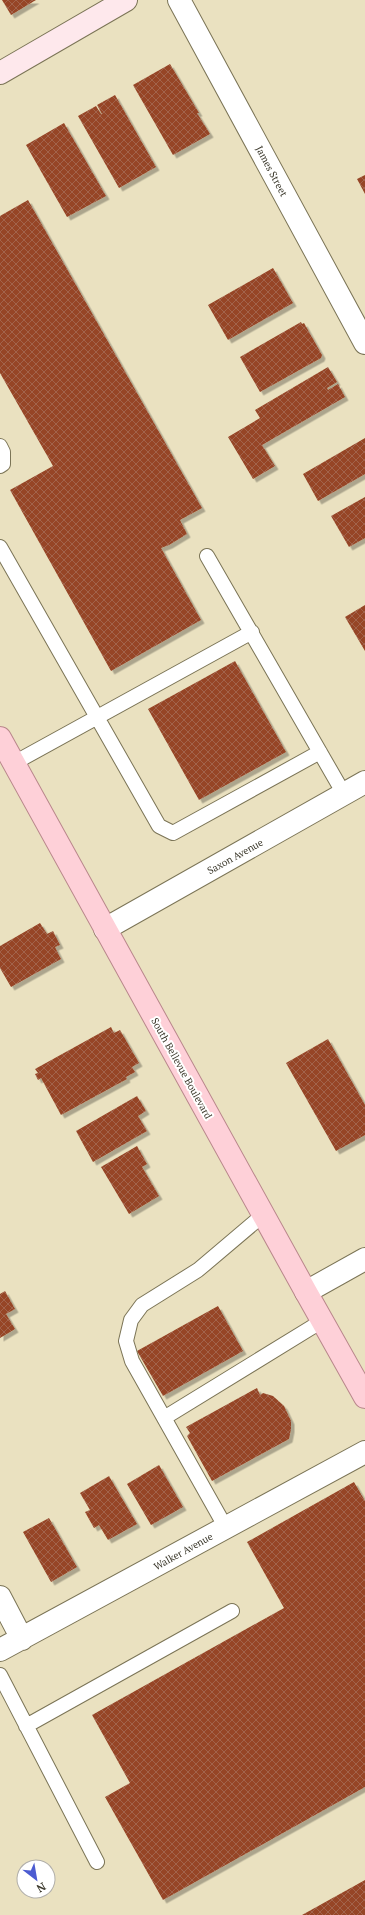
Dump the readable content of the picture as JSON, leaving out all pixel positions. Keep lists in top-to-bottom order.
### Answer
{
  "streets": {
    "main road": ["South Bellevue Boulevard"],
    "street": ["James Street", "Saxon Avenue", "Walker Avenue"]
  },
  "crossings": [
    ["Saxon Avenue", "South Bellevue Boulevard"]
  ],
  "north": "bottom right"
}
